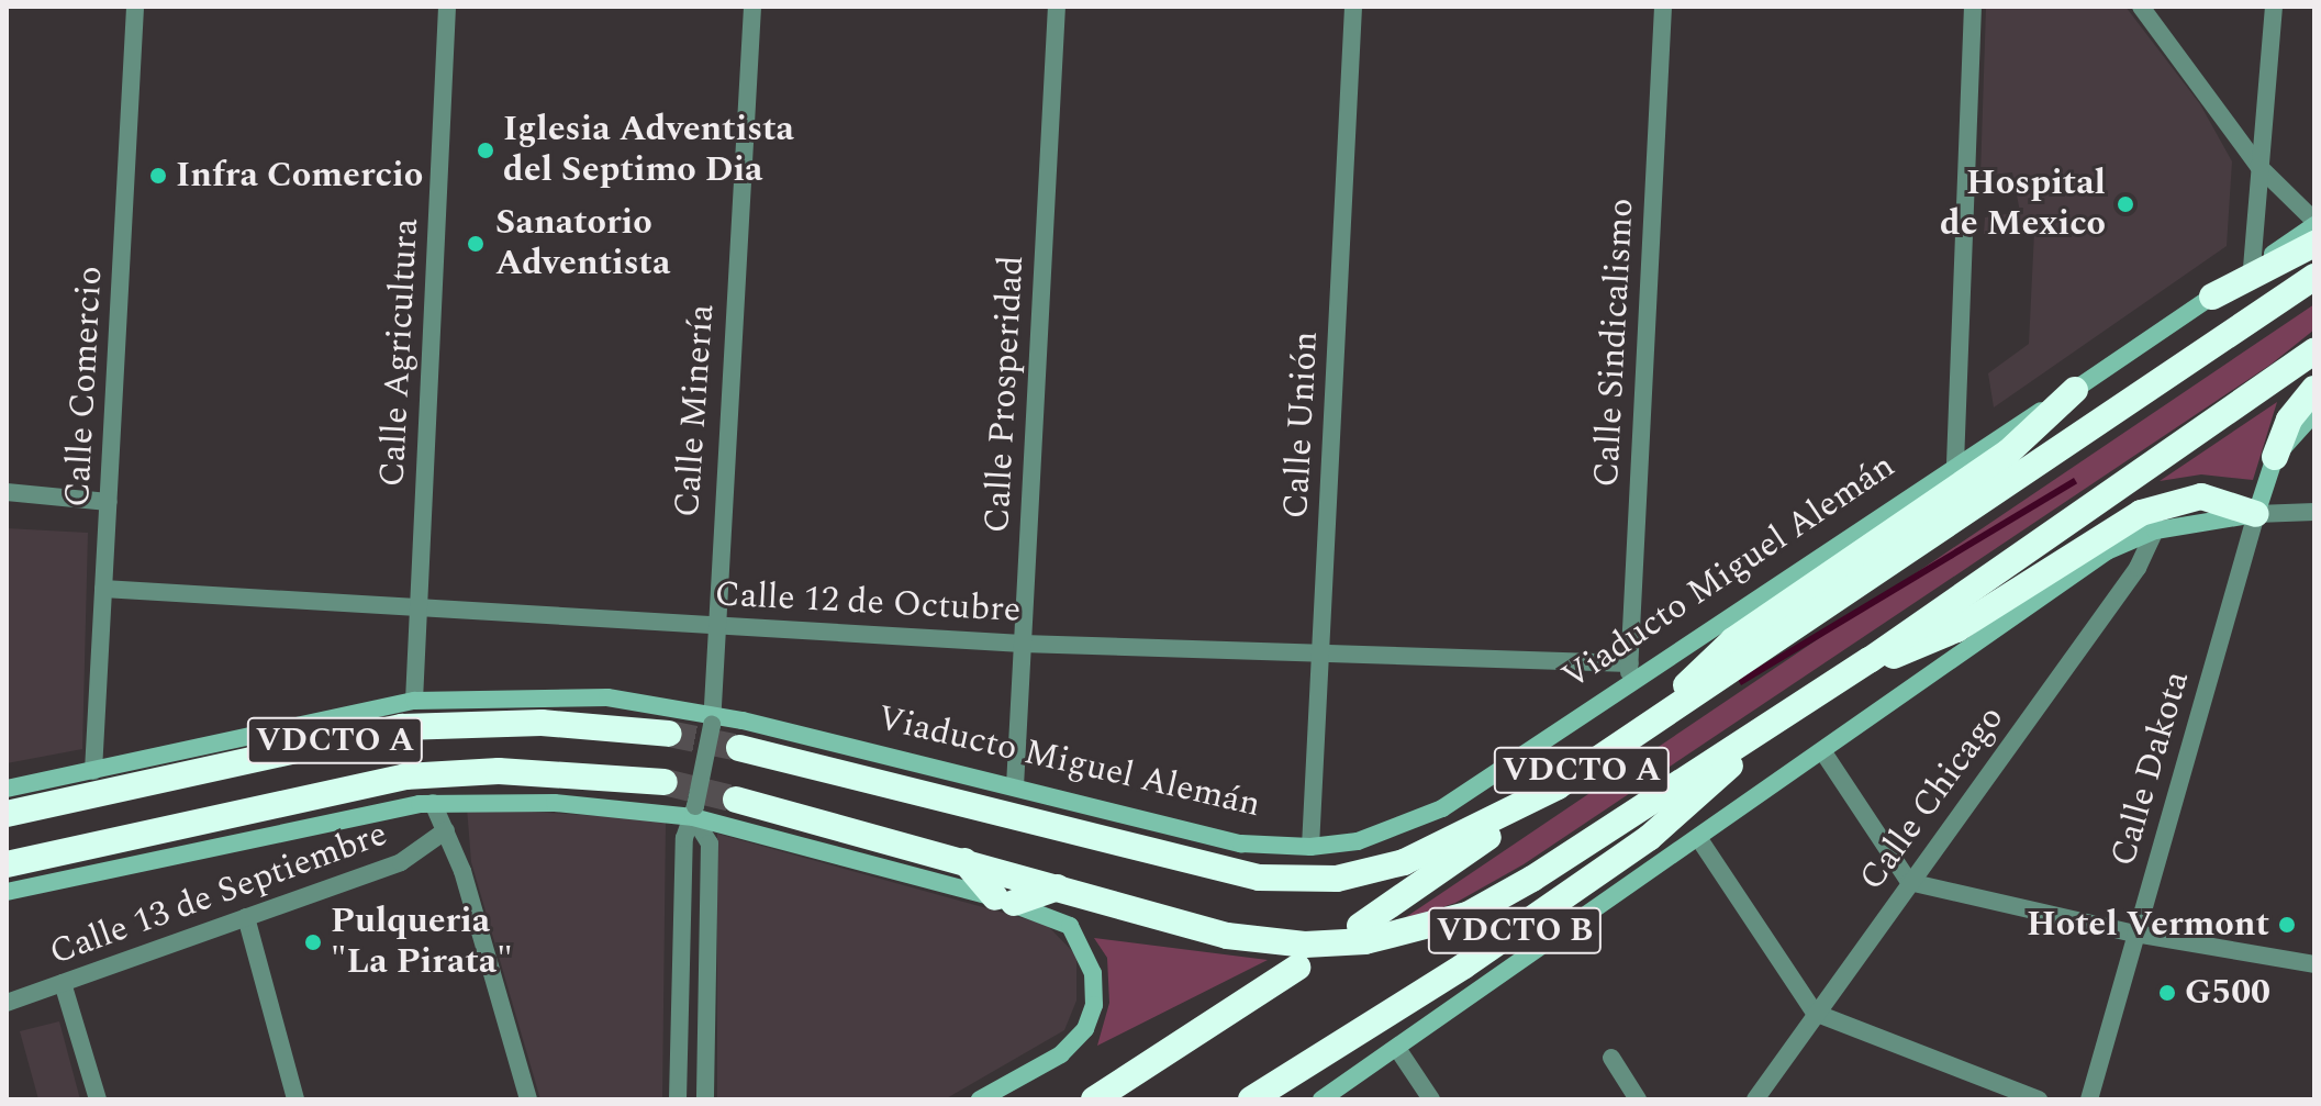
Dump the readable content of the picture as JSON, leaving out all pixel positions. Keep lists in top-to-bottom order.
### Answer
{
  "streets": {
    "highway": ["Viaducto Miguel Alemán", "VDCTO A", "VDCTO B"],
    "main road": ["Calle Dakota"],
    "street": [
      "Calle Sindicalismo",
      "Calle Agricultura",
      "Calle Comercio",
      "Calle Prosperidad",
      "Calle Minería",
      "Calle Unión",
      "Calle 12 de Octubre",
      "Calle Chicago",
      "Calle 13 de Septiembre"
    ]
  },
  "crossings": [
    ["Calle Sindicalismo", "Viaducto Miguel Alemán"],
    ["Calle Sindicalismo", "Calle 12 de Octubre"],
    ["Calle Agricultura", "Viaducto Miguel Alemán"],
    ["Calle Agricultura", "Calle 12 de Octubre"],
    ["Calle Comercio", "Viaducto Miguel Alemán"],
    ["Calle Comercio", "Calle 12 de Octubre"],
    ["Calle Prosperidad", "Viaducto Miguel Alemán"],
    ["Calle Prosperidad", "Calle 12 de Octubre"],
    ["Calle Minería", "Viaducto Miguel Alemán"],
    ["Calle Minería", "Calle 12 de Octubre"],
    ["Calle Unión", "Viaducto Miguel Alemán"],
    ["Calle Unión", "Calle 12 de Octubre"],
    ["Viaducto Miguel Alemán", "Calle 12 de Octubre"],
    ["Viaducto Miguel Alemán", "VDCTO B"],
    ["VDCTO A", "VDCTO B"]
  ],
  "places": [
    "Iglesia Adventista del Septimo Dia",
    "Infra Comercio",
    "Hospital de Mexico",
    "Sanatorio Adventista",
    "Hotel Vermont",
    "Pulqueria \"La Pirata\"",
    "G500"
  ]
}
